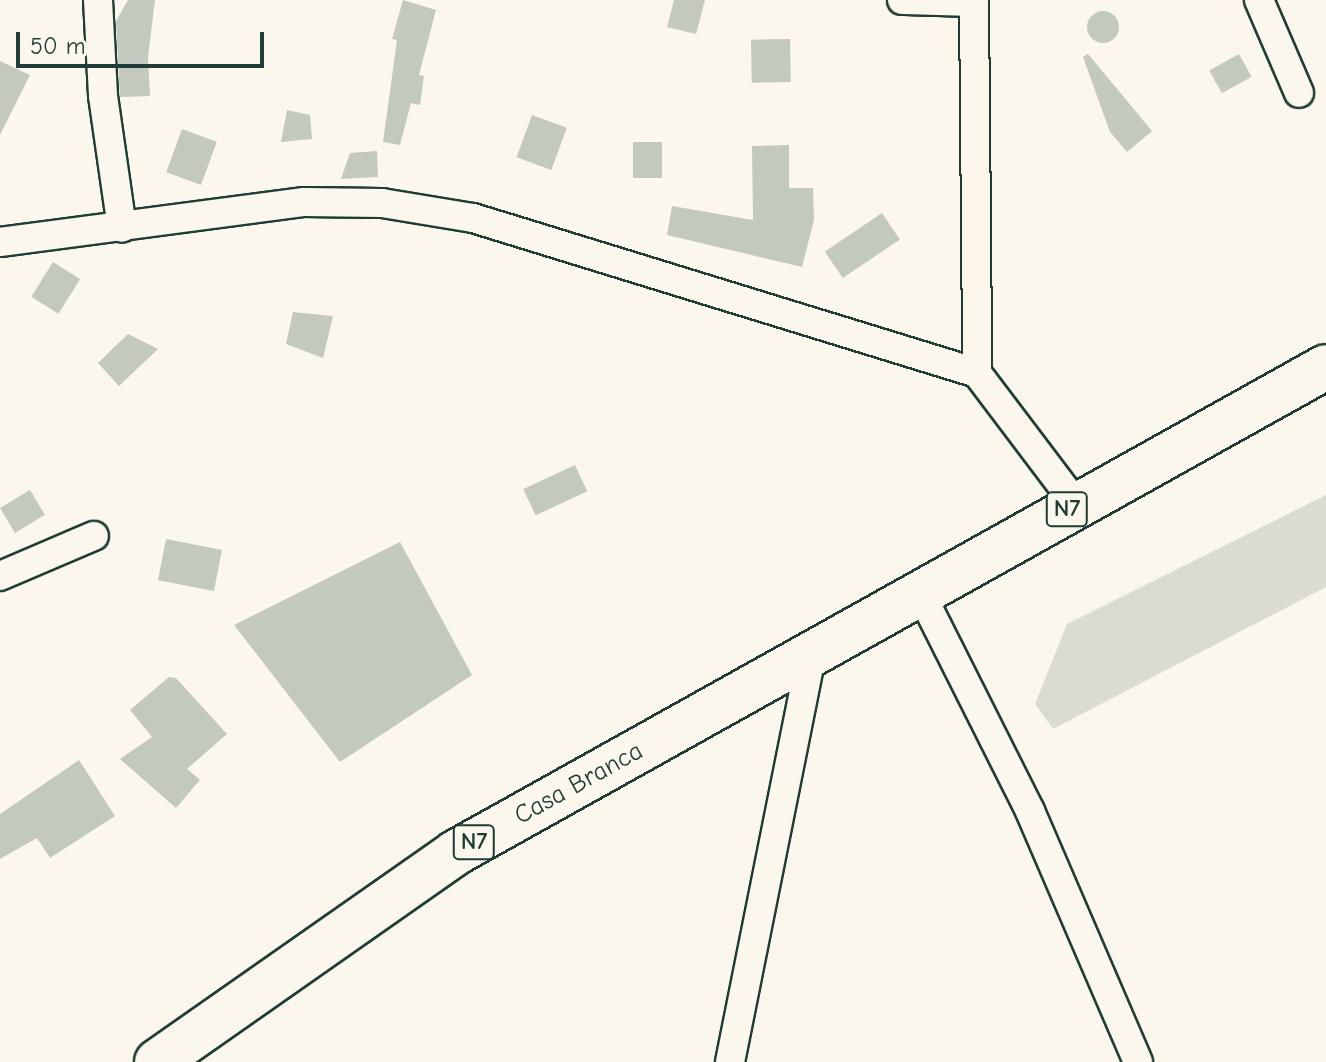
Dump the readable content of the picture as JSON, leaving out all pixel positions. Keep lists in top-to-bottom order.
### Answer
{
  "streets": {
    "highway": ["N7", "Casa Branca"]
  },
  "crossings": [
    ["N7", "Casa Branca"]
  ],
  "scale_bar": "50 m"
}
